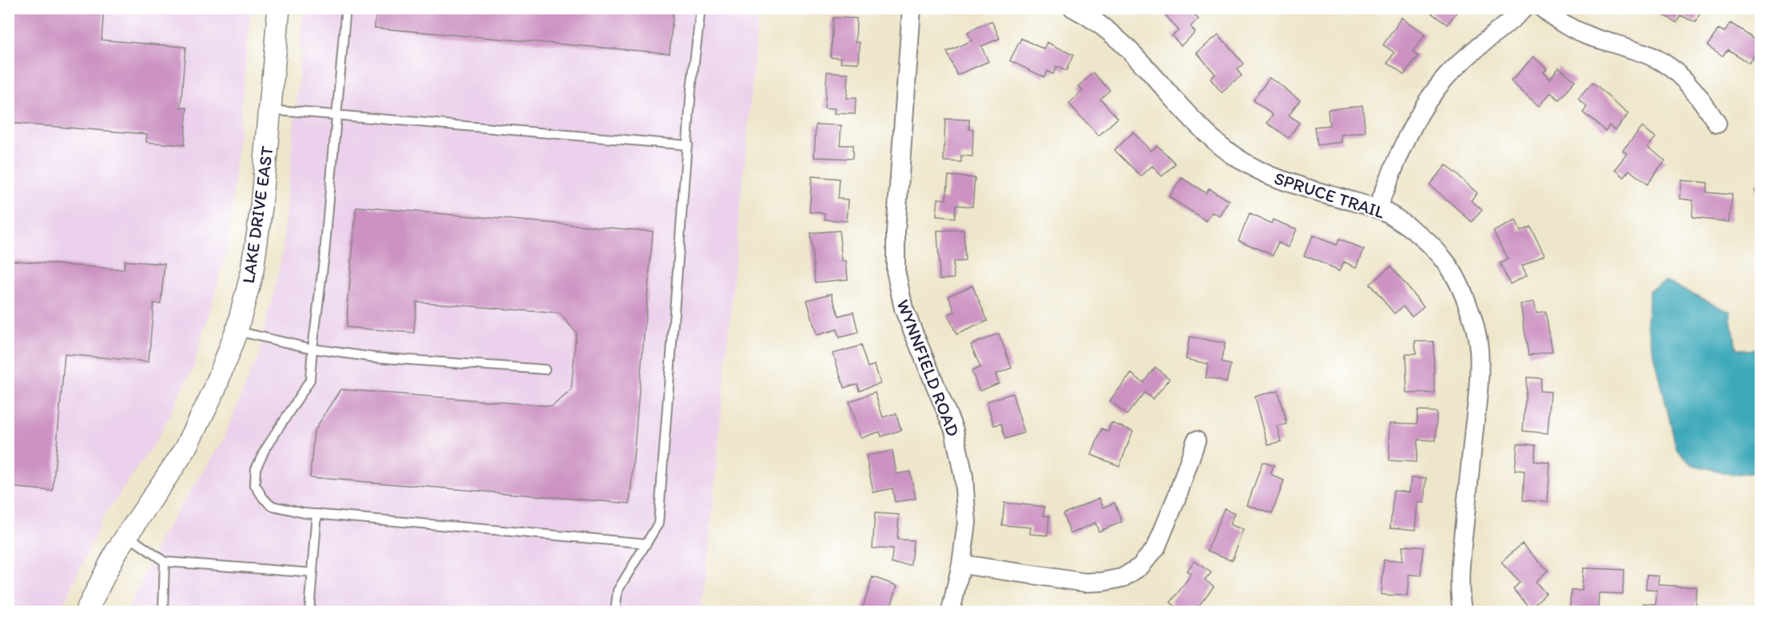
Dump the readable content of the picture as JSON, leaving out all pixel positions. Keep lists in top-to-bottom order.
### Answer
{
  "streets": {
    "street": ["SPRUCE TRAIL", "LAKE DRIVE EAST", "WYNNFIELD ROAD"]
  }
}
